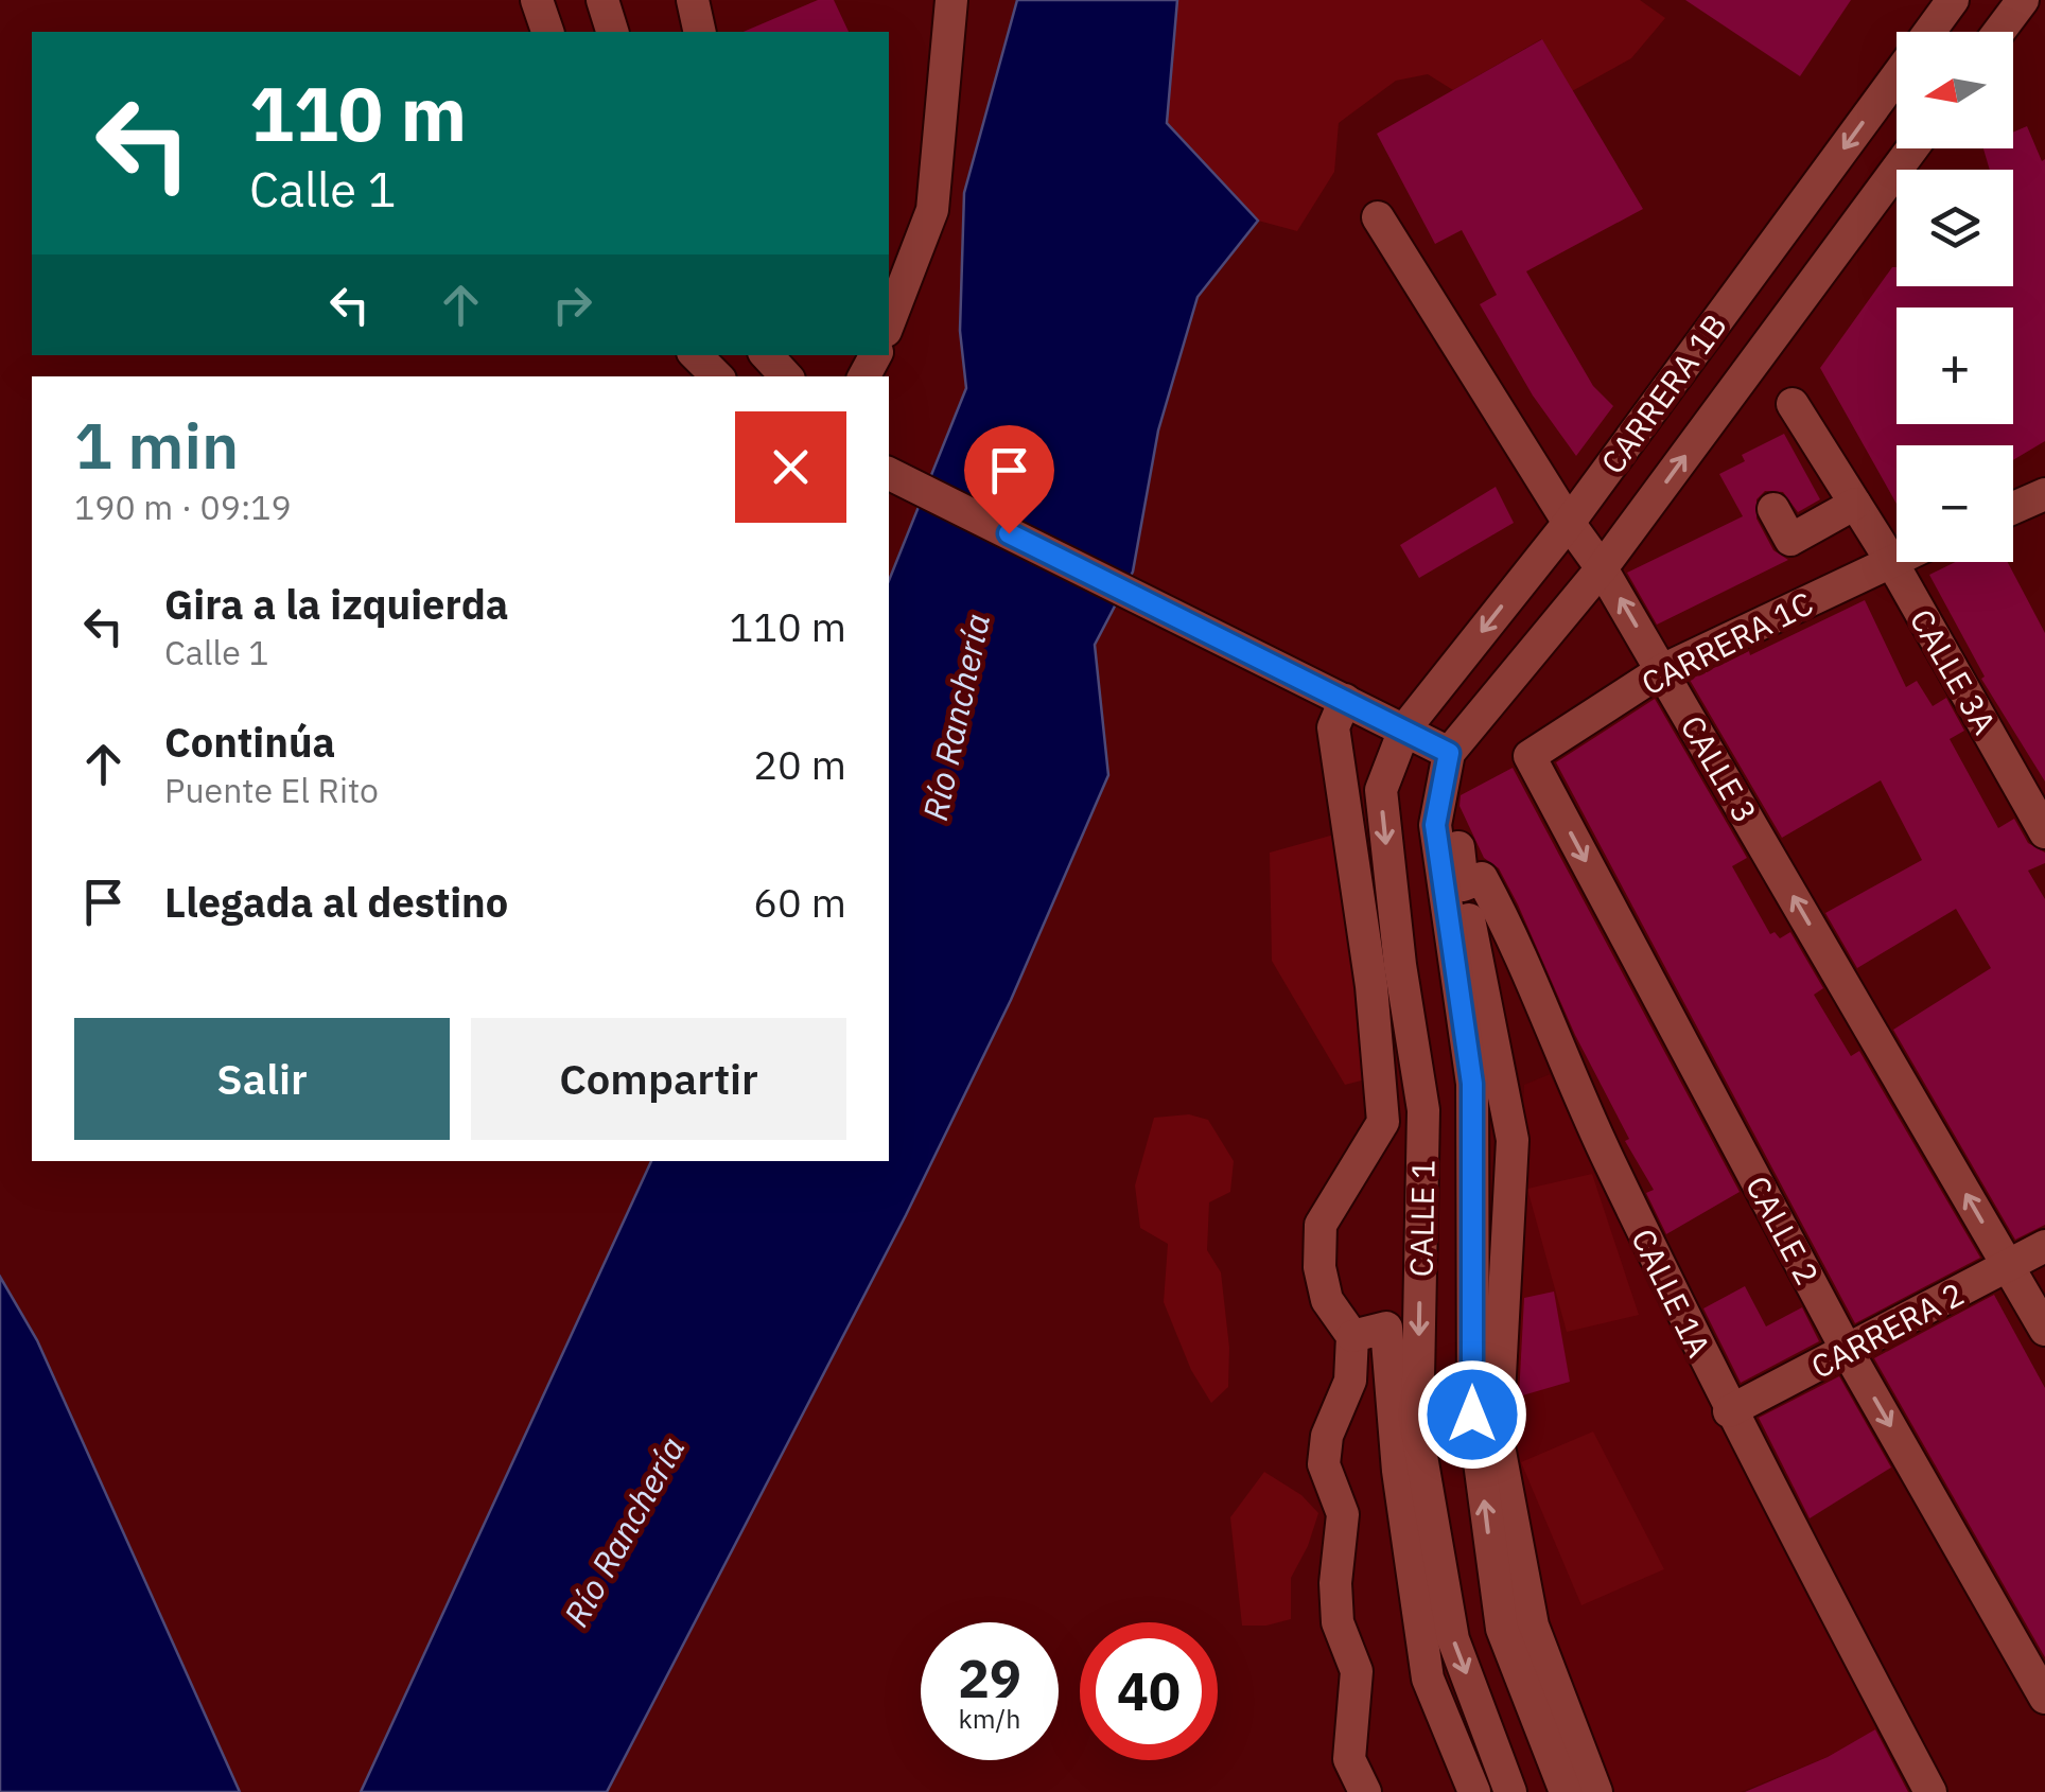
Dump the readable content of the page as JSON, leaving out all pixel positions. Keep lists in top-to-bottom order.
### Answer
{
  "streets": {
    "street": [
      "CARRERA 1B",
      "CARRERA 1C",
      "CALLE 3A",
      "CALLE 3",
      "CALLE 1",
      "CALLE 2",
      "CALLE 1A",
      "CARRERA 2"
    ]
  },
  "crossings": [
    ["CARRERA 1B", "CALLE 3"],
    ["CARRERA 1B", "CALLE 1"],
    ["CARRERA 1C", "CALLE 3A"],
    ["CARRERA 1C", "CALLE 3"],
    ["CARRERA 1C", "CALLE 2"],
    ["CALLE 3", "CARRERA 2"],
    ["CALLE 2", "CARRERA 2"],
    ["CALLE 1A", "CARRERA 2"]
  ],
  "one_way": ["CALLE 3"],
  "water": ["Río Ranchería"],
  "north": "left",
  "page": {
    "map_buttons": ["+", "−"],
    "turn": ["110 m", "Calle 1"],
    "heading": ["1 min", "190 m · 09:19"],
    "list": [
      {
        "name": "Gira a la izquierda",
        "note": "Calle 1",
        "value": "110 m"
      },
      {
        "name": "Continúa",
        "note": "Puente El Rito",
        "value": "20 m"
      },
      {
        "name": "Llegada al destino",
        "value": "60 m"
      }
    ],
    "buttons": ["Salir", "Compartir"],
    "speed": "29 km/h",
    "limit": "40"
  }
}
